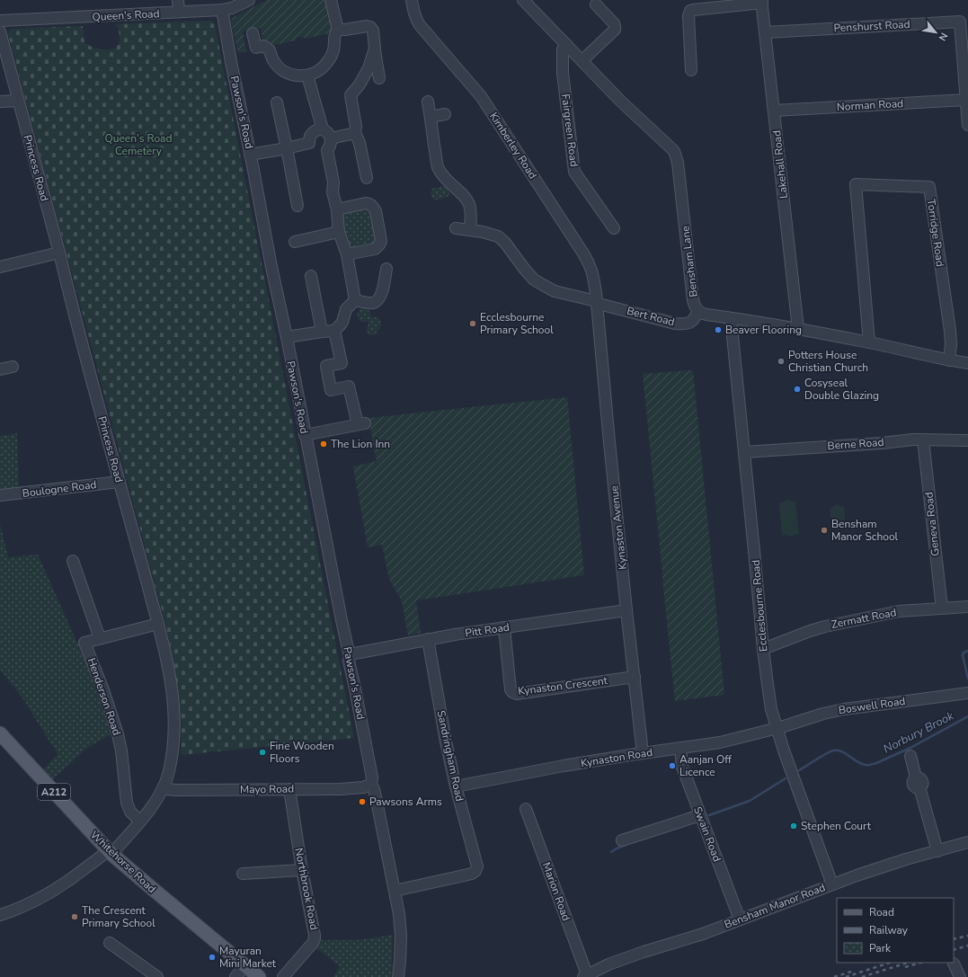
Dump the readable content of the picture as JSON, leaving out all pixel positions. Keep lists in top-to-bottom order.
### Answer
{
  "streets": {
    "main road": ["A212", "Whitehorse Road"],
    "street": [
      "Queen's Road",
      "Penshurst Road",
      "Norman Road",
      "Pawson's Road",
      "Fairgreen Road",
      "Kimberley Road",
      "Lakehall Road",
      "Princess Road",
      "Torridge Road",
      "Bensham Lane",
      "Bert Road",
      "Berne Road",
      "Boulogne Road",
      "Geneva Road",
      "Kynaston Avenue",
      "Ecclesbourne Road",
      "Zermatt Road",
      "Pitt Road",
      "Kynaston Crescent",
      "Henderson Road",
      "Boswell Road",
      "Sandringham Road",
      "Kynaston Road",
      "Mayo Road",
      "Swain Road",
      "Northbrook Road",
      "Marion Road",
      "Bensham Manor Road"
    ]
  },
  "crossings": [
    ["Queen's Road", "Pawson's Road"],
    ["Penshurst Road", "Norman Road"],
    ["Penshurst Road", "Lakehall Road"],
    ["Norman Road", "Lakehall Road"],
    ["Pawson's Road", "Pitt Road"],
    ["Pawson's Road", "Sandringham Road"],
    ["Pawson's Road", "Mayo Road"],
    ["Fairgreen Road", "Bensham Lane"],
    ["Kimberley Road", "Bert Road"],
    ["Kimberley Road", "Kynaston Avenue"],
    ["Lakehall Road", "Bensham Lane"],
    ["Princess Road", "Boulogne Road"],
    ["Princess Road", "Henderson Road"],
    ["Princess Road", "Mayo Road"],
    ["Princess Road", "Whitehorse Road"],
    ["Torridge Road", "Bensham Lane"],
    ["Bensham Lane", "Bert Road"],
    ["Bensham Lane", "Ecclesbourne Road"],
    ["Bert Road", "Kynaston Avenue"],
    ["Berne Road", "Geneva Road"],
    ["Berne Road", "Ecclesbourne Road"],
    ["Geneva Road", "Zermatt Road"],
    ["Kynaston Avenue", "Pitt Road"],
    ["Kynaston Avenue", "Kynaston Crescent"],
    ["Kynaston Avenue", "Kynaston Road"],
    ["Ecclesbourne Road", "Zermatt Road"],
    ["Ecclesbourne Road", "Boswell Road"],
    ["Ecclesbourne Road", "Kynaston Road"],
    ["Ecclesbourne Road", "Bensham Manor Road"],
    ["Pitt Road", "Kynaston Crescent"],
    ["Pitt Road", "Sandringham Road"],
    ["Boswell Road", "Kynaston Road"],
    ["Sandringham Road", "Kynaston Road"],
    ["Kynaston Road", "Swain Road"],
    ["Mayo Road", "Northbrook Road"],
    ["Swain Road", "Bensham Manor Road"],
    ["Marion Road", "Bensham Manor Road"]
  ],
  "water": ["Norbury Brook"],
  "parks": ["Queen's Road Cemetery"],
  "places": [
    "Ecclesbourne Primary School",
    "Beaver Flooring",
    "Potters House Christian Church",
    "Cosyseal Double Glazing",
    "The Lion Inn",
    "Bensham Manor School",
    "Fine Wooden Floors",
    "Aanjan Off Licence",
    "Pawsons Arms",
    "Stephen Court",
    "The Crescent Primary School",
    "Mayuran Mini Market"
  ],
  "legend": ["Road", "Railway", "Park"],
  "north": "bottom right"
}
